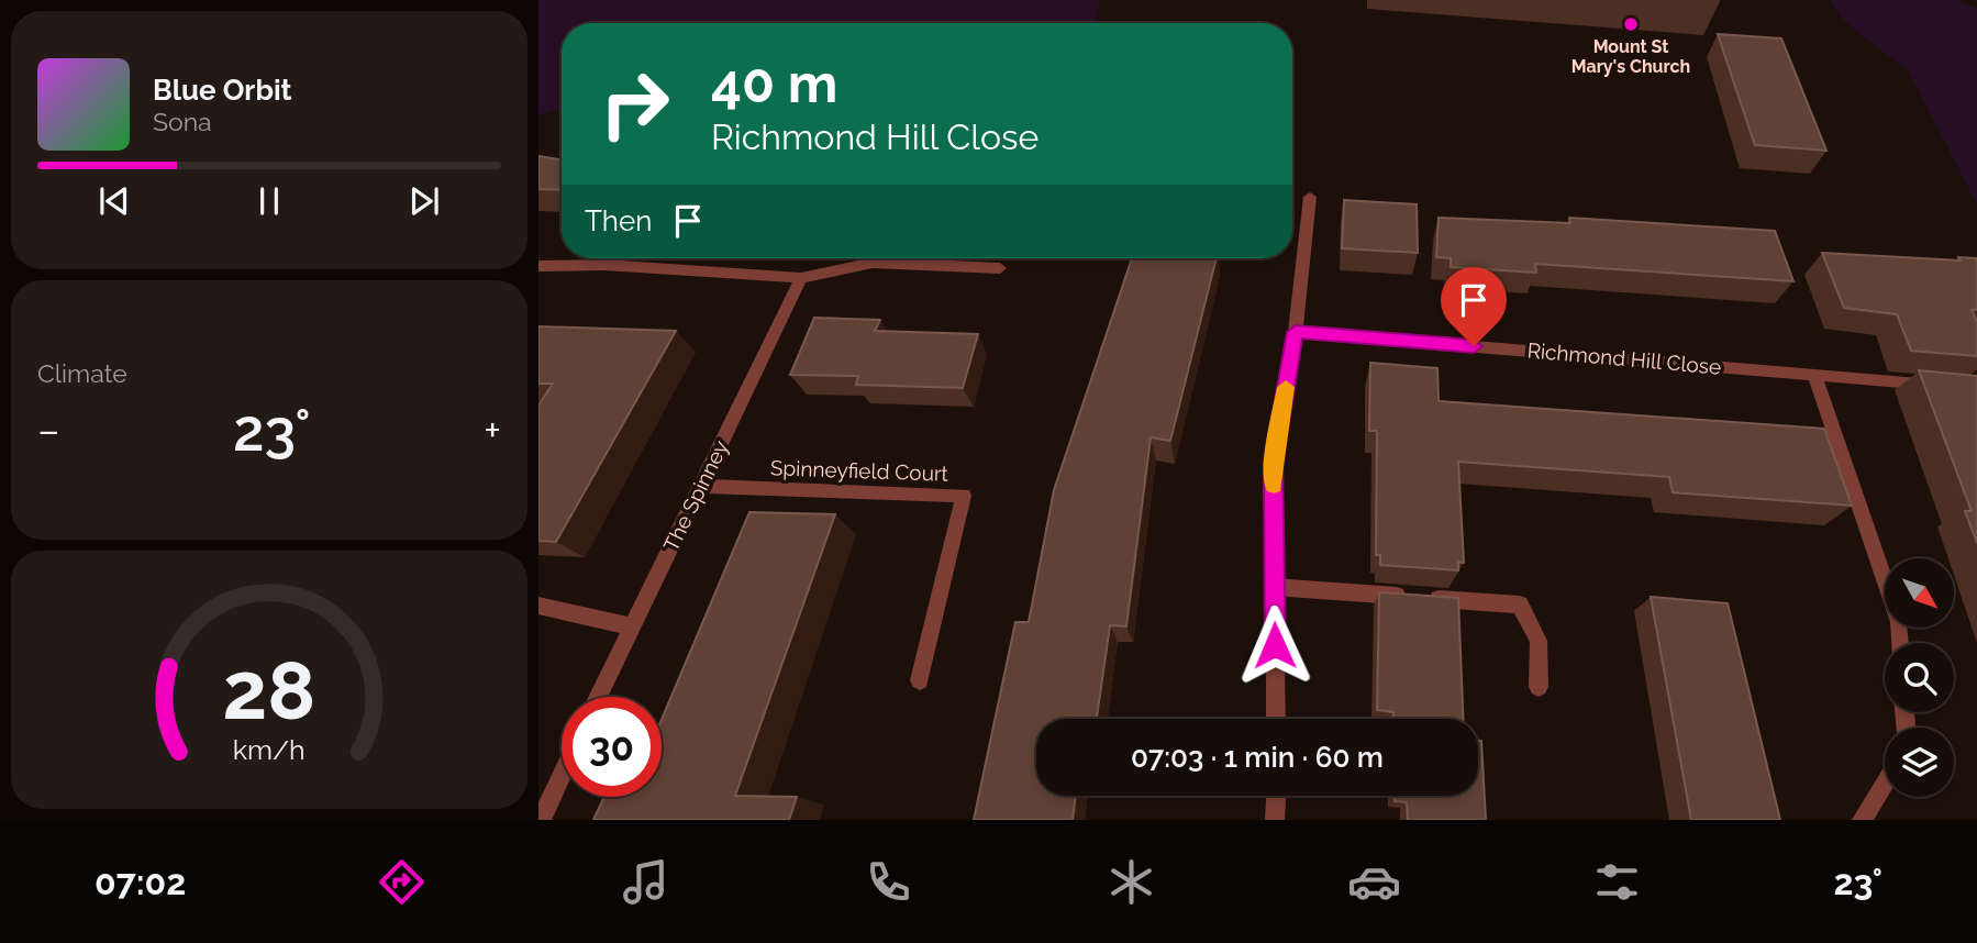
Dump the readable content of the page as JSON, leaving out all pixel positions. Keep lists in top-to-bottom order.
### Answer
{
  "streets": {
    "street": ["Richmond Hill Close", "Spinneyfield Court", "The Spinney"]
  },
  "crossings": [
    ["Spinneyfield Court", "The Spinney"]
  ],
  "places": ["Mount St Mary's Church"],
  "north": "bottom right",
  "page": {
    "turn": ["40 m", "Richmond Hill Close"],
    "song": ["Blue Orbit", "Sona"],
    "then": "Then",
    "tile": "Climate",
    "heat": ["−", "23°", "+"],
    "limit": "30",
    "trip": "07:03 · 1 min · 60 m",
    "tabs": ["07:02", "23°"],
    "gauge": ["28", "km/h"]
  }
}
